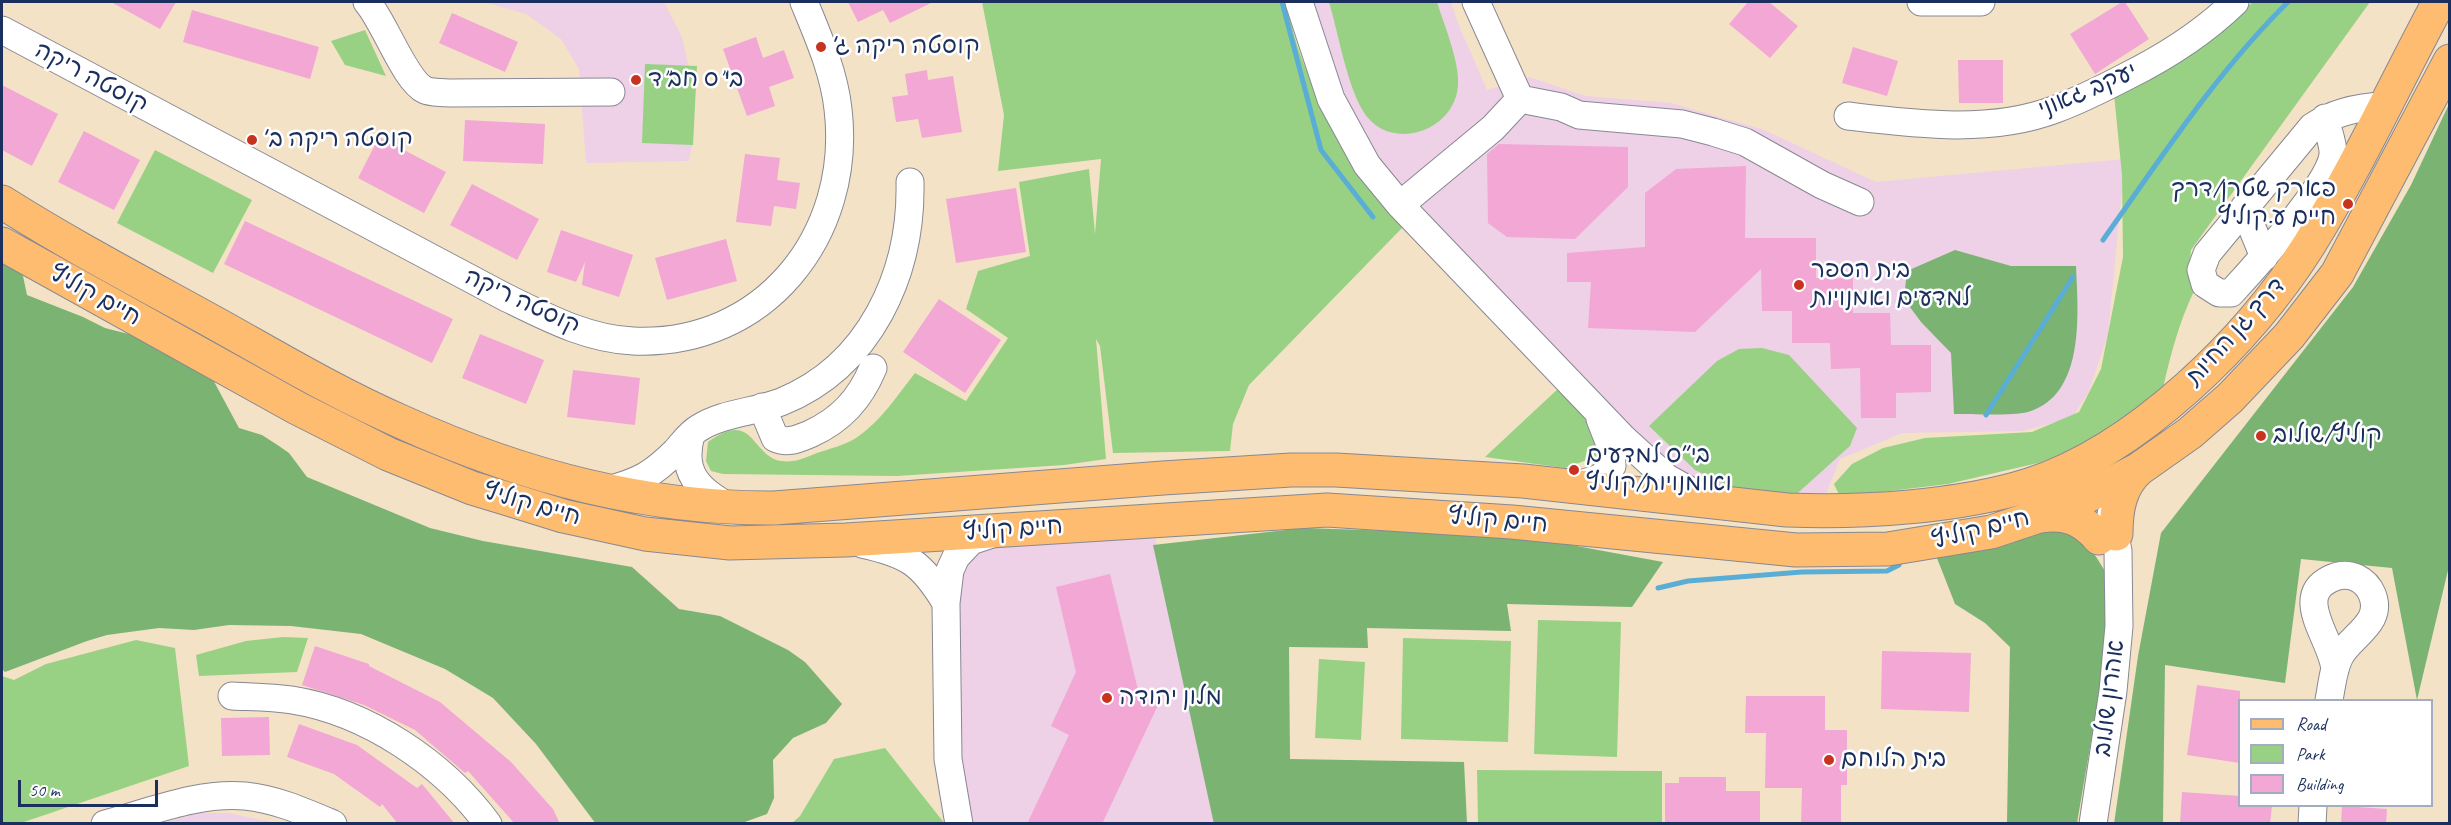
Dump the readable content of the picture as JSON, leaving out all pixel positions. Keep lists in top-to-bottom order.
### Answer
{
  "streets": {
    "main road": ["חיים קוליץ", "דרך גן החיות"],
    "street": ["קוסטה ריקה", "יעקב גאוני", "אהרון שולוב"]
  },
  "crossings": [
    ["חיים קוליץ", "דרך גן החיות"],
    ["חיים קוליץ", "אהרון שולוב"],
    ["דרך גן החיות", "אהרון שולוב"]
  ],
  "places": [
    "קוסטה ריקה ג׳",
    "בי\"ס חב\"ד",
    "קוסטה ריקה ב׳",
    "פארק שטרן/דרך חיים ע.קוליץ",
    "בית הספר למדעים ואמנויות",
    "קוליץ/שולוב",
    "בי״ס למדעים ואומנויות/קוליץ",
    "מלון יהודה",
    "בית הלוחם"
  ],
  "legend": ["Road", "Park", "Building"],
  "scale_bar": "50 m"
}
